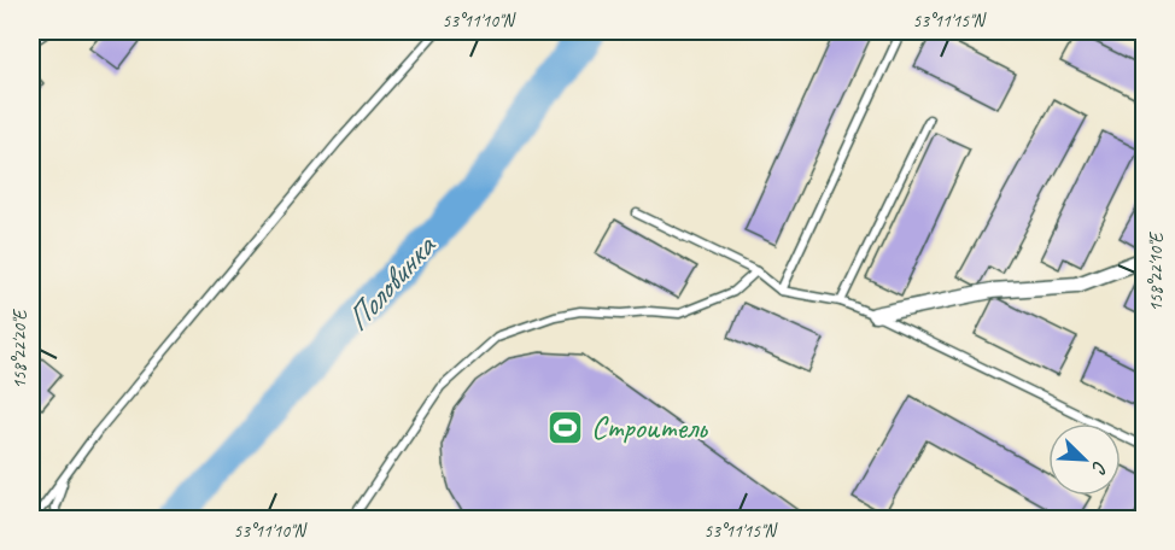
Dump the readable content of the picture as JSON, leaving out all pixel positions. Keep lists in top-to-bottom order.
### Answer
{
  "water": ["Половинка"],
  "places": {
    "sports": ["Строитель"]
  },
  "north": "bottom right",
  "coordinates": [
    "53°11'10\"N",
    "53°11'15\"N",
    "158°22'10\"E",
    "158°22'20\"E"
  ]
}
